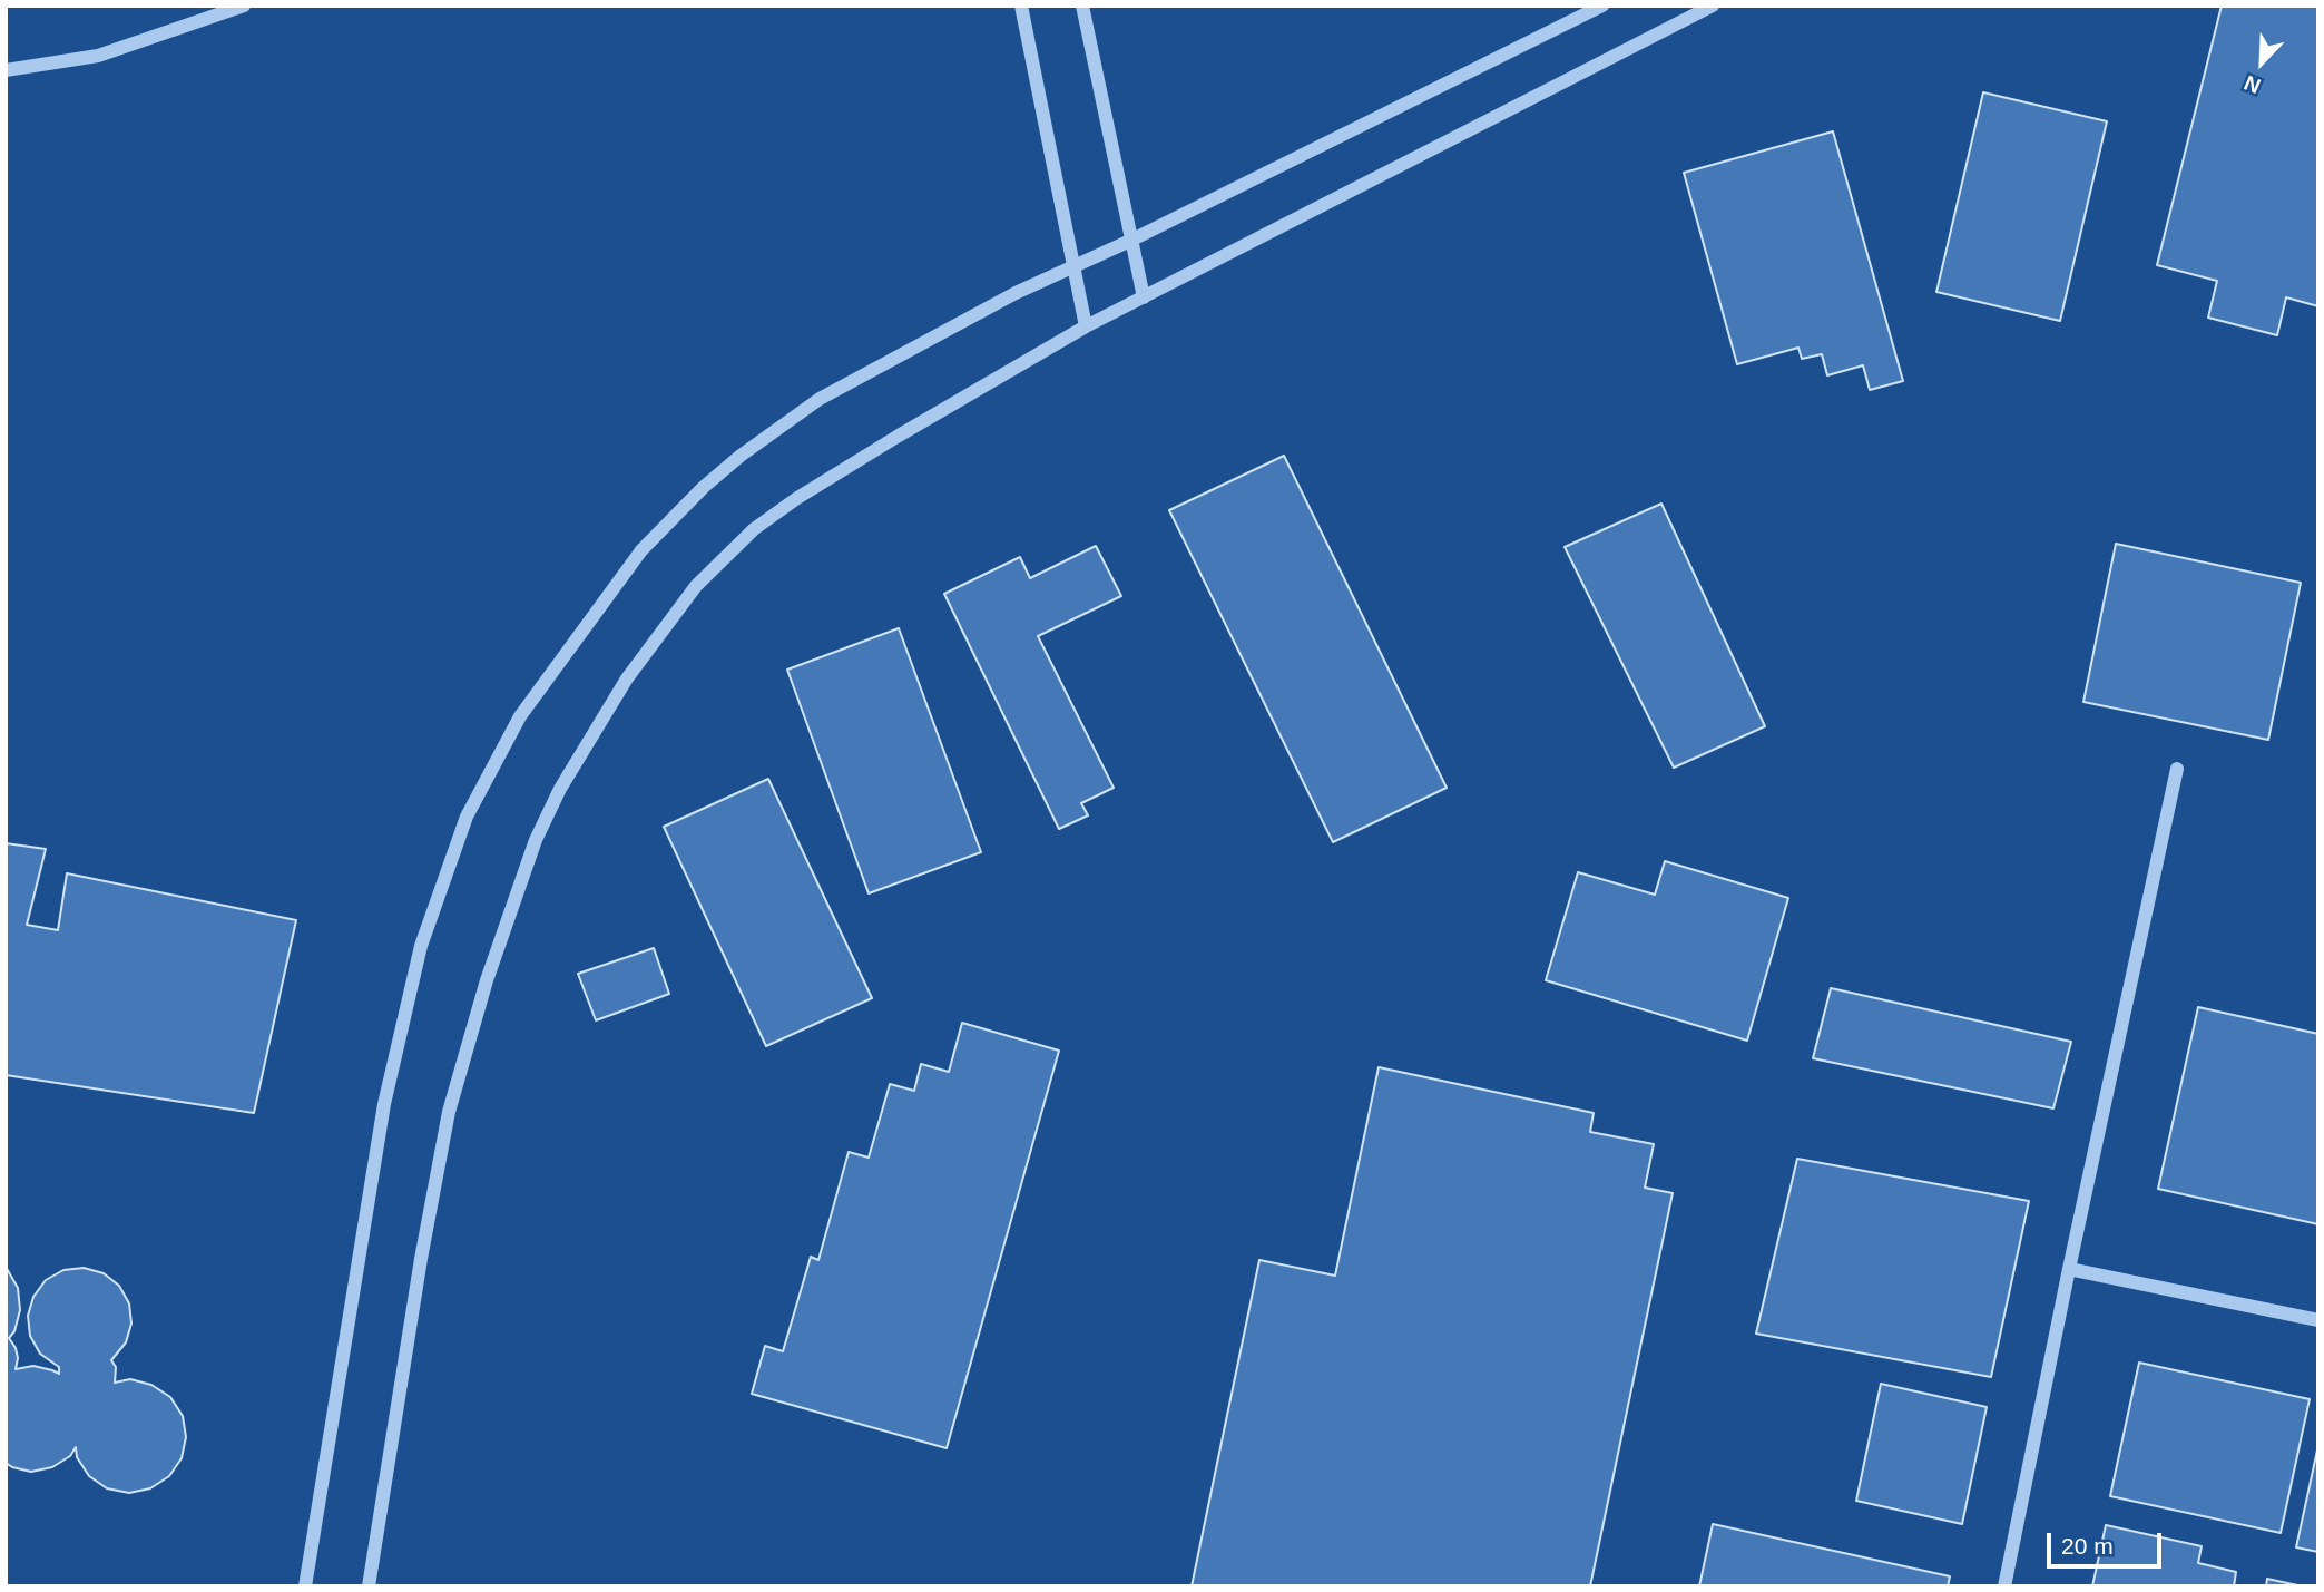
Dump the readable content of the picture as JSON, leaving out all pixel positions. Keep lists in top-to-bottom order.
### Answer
{
  "scale_bar": "20 m",
  "north": "bottom left"
}
